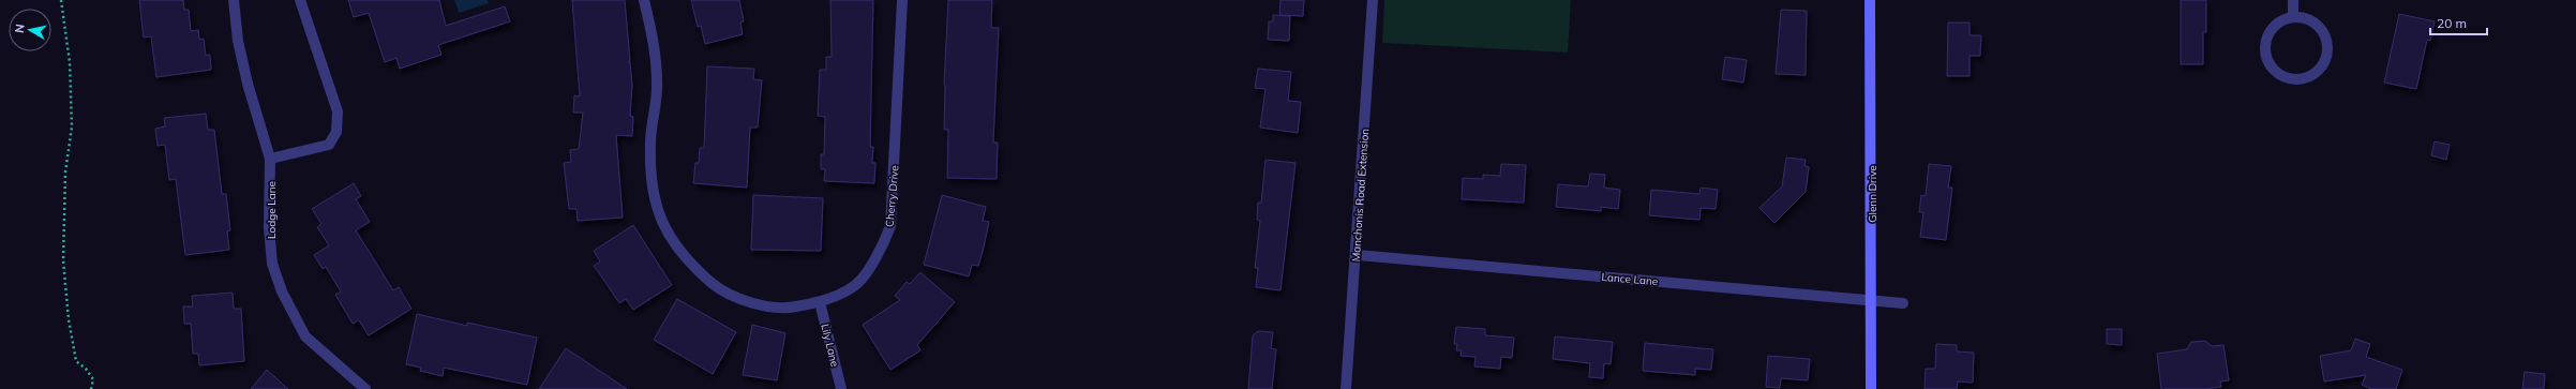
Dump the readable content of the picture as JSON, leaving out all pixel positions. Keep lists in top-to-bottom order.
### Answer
{
  "streets": {
    "street": [
      "Glenn Drive",
      "Manchonis Road Extension",
      "Cherry Drive",
      "Lodge Lane",
      "Lance Lane",
      "Lily Lane"
    ]
  },
  "crossings": [
    ["Glenn Drive", "Lance Lane"],
    ["Manchonis Road Extension", "Lance Lane"],
    ["Cherry Drive", "Lily Lane"]
  ],
  "scale_bar": "20 m",
  "north": "left"
}
